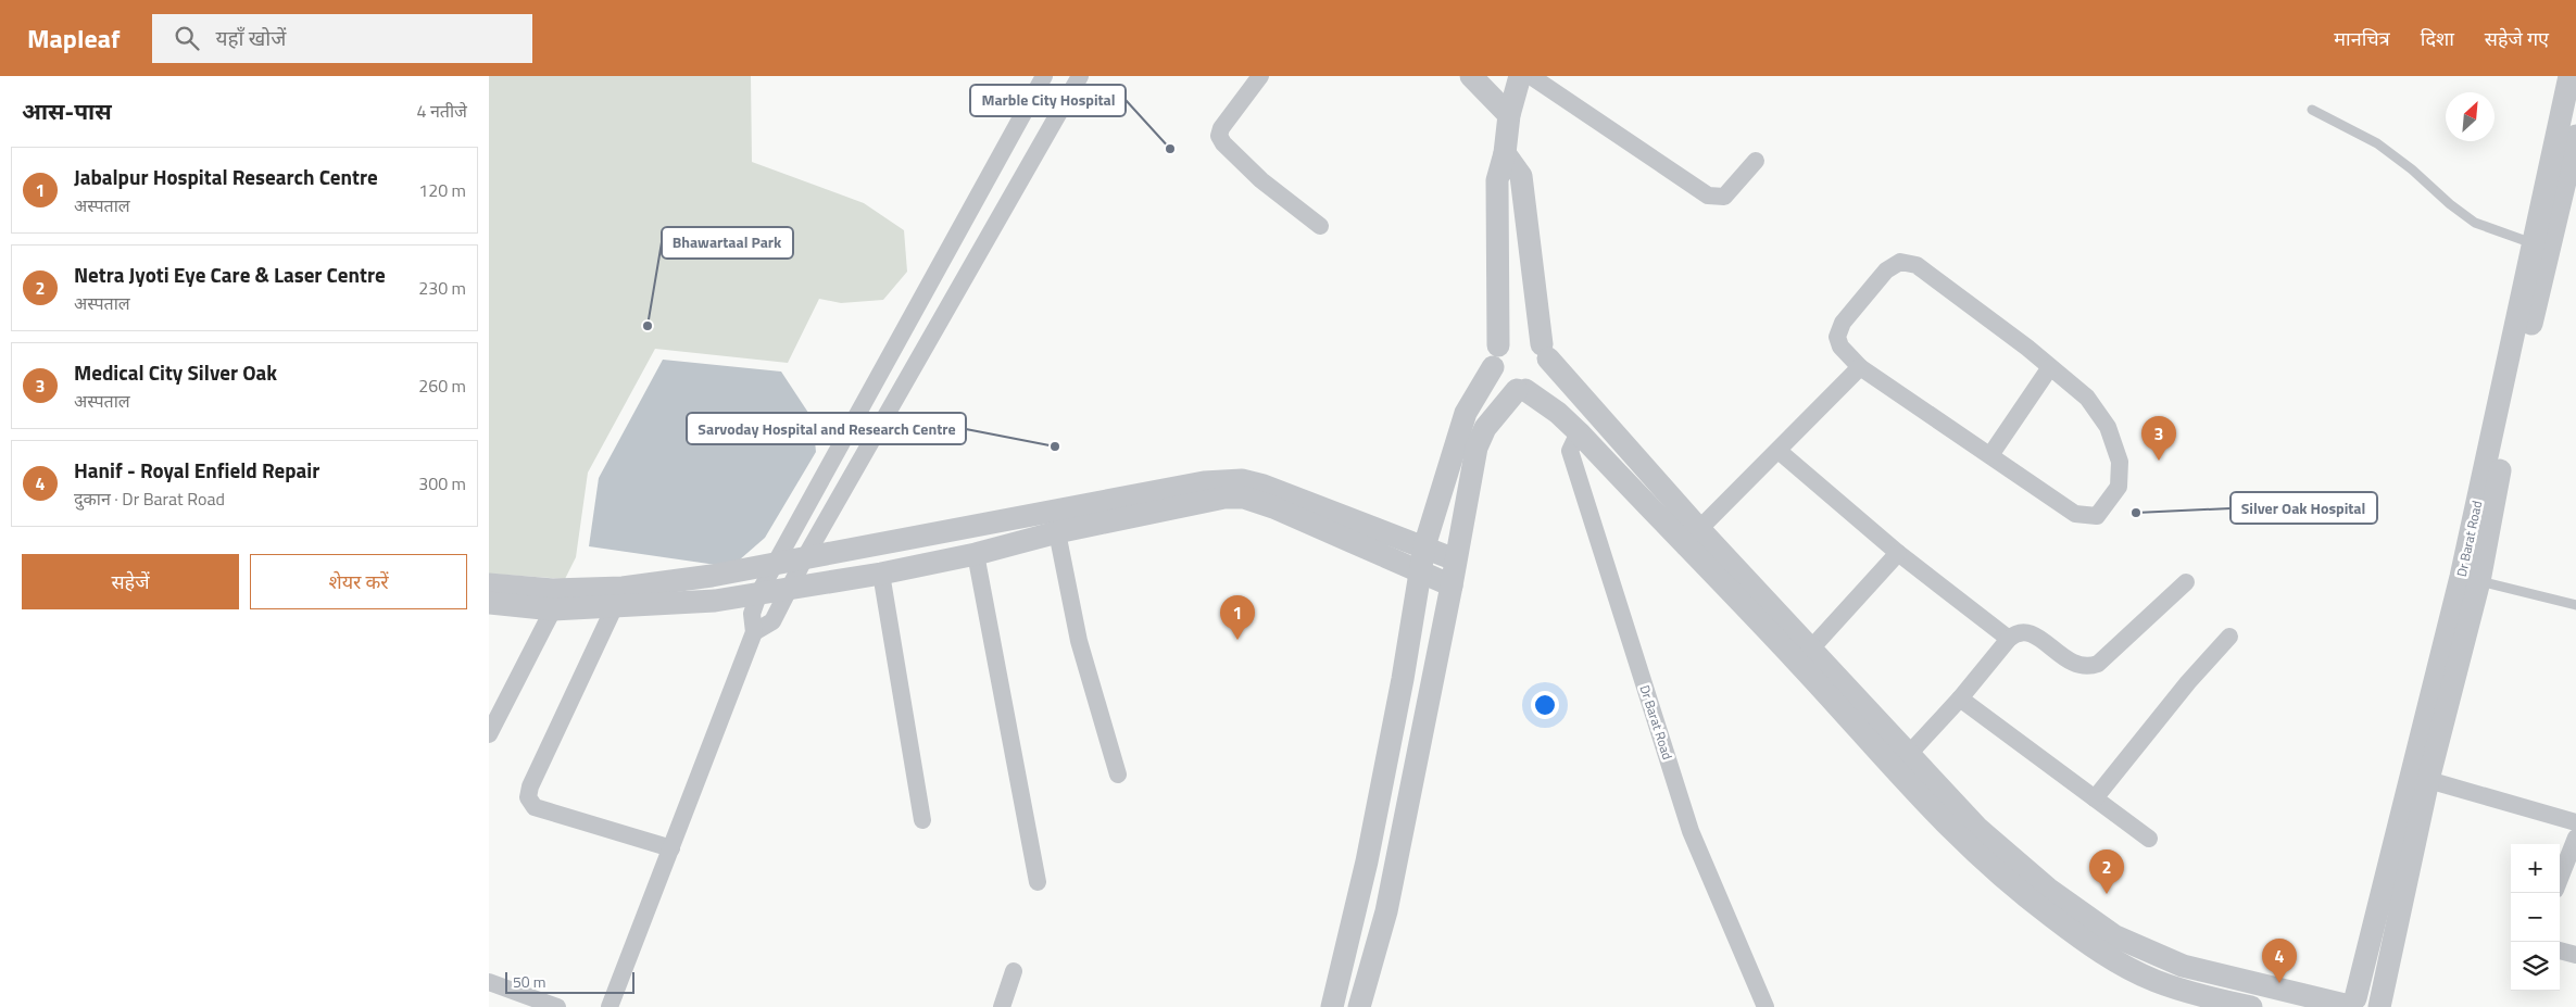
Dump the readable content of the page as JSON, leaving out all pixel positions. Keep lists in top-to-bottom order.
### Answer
{
  "streets": {
    "street": ["Dr Barat Road"]
  },
  "places": [
    "Marble City Hospital",
    "Bhawartaal Park",
    "Sarvoday Hospital and Research Centre",
    "Silver Oak Hospital"
  ],
  "scale_bar": "50 m",
  "north": "top right",
  "page": {
    "header": "Mapleaf",
    "search": "यहाँ खोजें",
    "nav": ["मानचित्र", "दिशा", "सहेजे गए"],
    "heading": ["आस-पास", "4 नतीजे"],
    "list": [
      {
        "mark": "1",
        "name": "Jabalpur Hospital Research Centre",
        "note": "अस्पताल",
        "value": "120 m"
      },
      {
        "mark": "2",
        "name": "Netra Jyoti Eye Care & Laser Centre",
        "note": "अस्पताल",
        "value": "230 m"
      },
      {
        "mark": "3",
        "name": "Medical City Silver Oak",
        "note": "अस्पताल",
        "value": "260 m"
      },
      {
        "mark": "4",
        "name": "Hanif - Royal Enfield Repair",
        "note": "दुकान · Dr Barat Road",
        "value": "300 m"
      }
    ],
    "pins": [
      "3",
      "1",
      "2",
      "4"
    ],
    "buttons": ["सहेजें", "शेयर करें"],
    "map_buttons": ["+", "−"],
    "scale": "50 m"
  }
}
